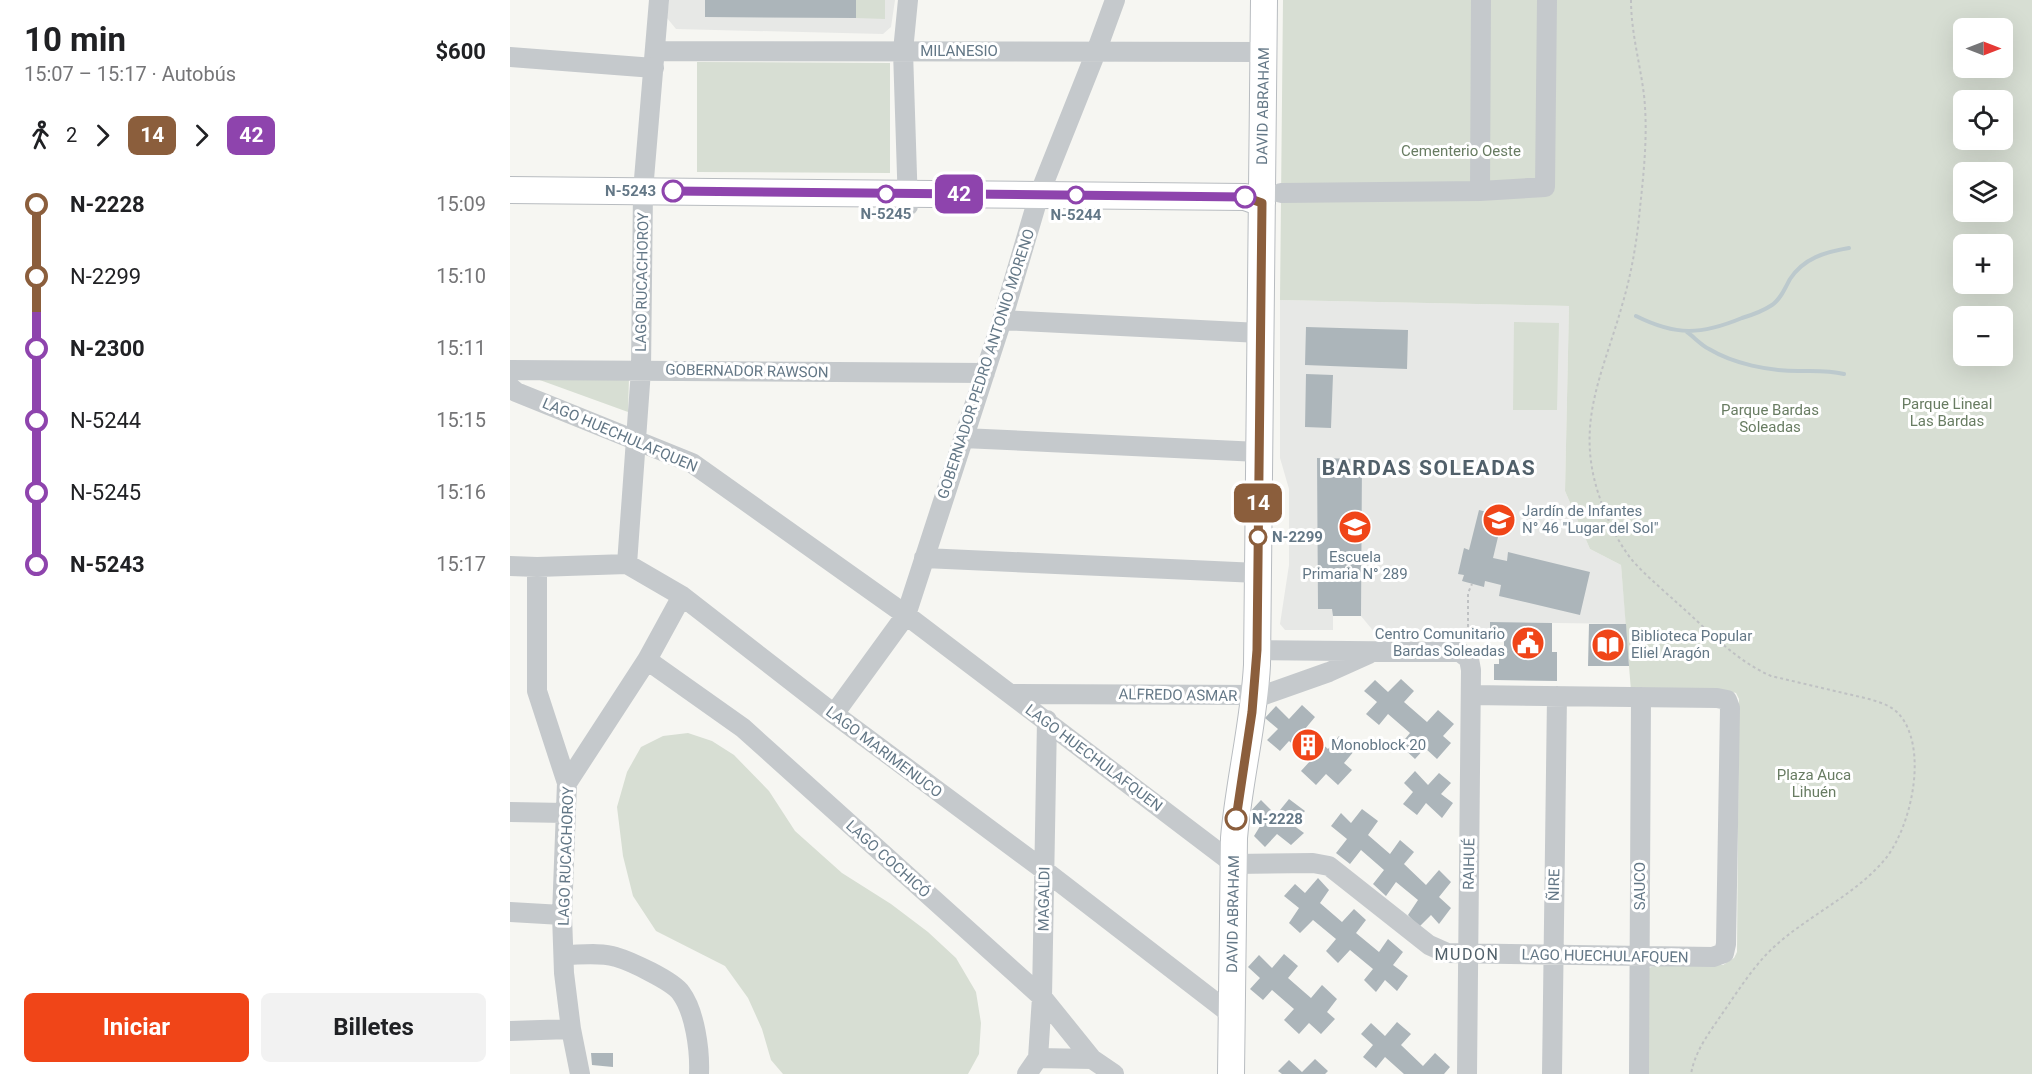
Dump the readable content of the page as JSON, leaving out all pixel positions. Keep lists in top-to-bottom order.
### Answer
{
  "streets": {
    "main road": ["DAVID ABRAHAM"],
    "street": [
      "MILANESIO",
      "LAGO RUCACHOROY",
      "GOBERNADOR PEDRO ANTONIO MORENO",
      "GOBERNADOR RAWSON",
      "LAGO HUECHULAFQUEN",
      "ALFREDO ASMAR",
      "LAGO MARIMENUCO",
      "LAGO COCHICÓ",
      "RAIHUÉ",
      "ÑIRE",
      "SAUCO",
      "MAGALDI"
    ]
  },
  "crossings": [
    ["MILANESIO", "DAVID ABRAHAM"],
    ["MILANESIO", "LAGO RUCACHOROY"],
    ["MILANESIO", "GOBERNADOR PEDRO ANTONIO MORENO"],
    ["DAVID ABRAHAM", "LAGO HUECHULAFQUEN"],
    ["DAVID ABRAHAM", "ALFREDO ASMAR"],
    ["DAVID ABRAHAM", "LAGO MARIMENUCO"],
    ["LAGO RUCACHOROY", "GOBERNADOR RAWSON"],
    ["LAGO RUCACHOROY", "LAGO HUECHULAFQUEN"],
    ["LAGO RUCACHOROY", "LAGO MARIMENUCO"],
    ["LAGO RUCACHOROY", "LAGO COCHICÓ"],
    ["GOBERNADOR PEDRO ANTONIO MORENO", "GOBERNADOR RAWSON"],
    ["GOBERNADOR PEDRO ANTONIO MORENO", "LAGO HUECHULAFQUEN"],
    ["GOBERNADOR PEDRO ANTONIO MORENO", "LAGO MARIMENUCO"],
    ["LAGO HUECHULAFQUEN", "ALFREDO ASMAR"],
    ["LAGO HUECHULAFQUEN", "RAIHUÉ"],
    ["LAGO HUECHULAFQUEN", "ÑIRE"],
    ["LAGO HUECHULAFQUEN", "SAUCO"],
    ["LAGO HUECHULAFQUEN", "MAGALDI"],
    ["ALFREDO ASMAR", "RAIHUÉ"],
    ["LAGO MARIMENUCO", "MAGALDI"],
    ["LAGO COCHICÓ", "MAGALDI"]
  ],
  "districts": ["BARDAS SOLEADAS", "MUDON"],
  "parks": [
    "Cementerio Oeste",
    "Parque Lineal Las Bardas",
    "Parque Bardas Soleadas",
    "Plaza Auca Lihuén"
  ],
  "places": {
    "other": [
      "N-5243",
      "N-5245",
      "N-5244",
      "N-2299",
      "N-2228"
    ],
    "school or university": ["Jardín de Infantes N° 46 \"Lugar del Sol\"", "Escuela Primaria N° 289"],
    "public building": ["Centro Comunitario Bardas Soleadas"],
    "library": ["Biblioteca Popular Eliel Aragón"],
    "building": ["Monoblock 20"]
  },
  "lines": ["bus line 42", "bus line 14"],
  "north": "right",
  "page": {
    "heading": ["10 min", "15:07 – 15:17 · Autobús", "$600"],
    "on_map": ["14", "42"],
    "map_buttons": ["+", "−"],
    "legs": ["2", "14", "42"],
    "list": [
      {
        "name": "N-2228",
        "value": "15:09"
      },
      {
        "name": "N-2299",
        "value": "15:10"
      },
      {
        "name": "N-2300",
        "value": "15:11"
      },
      {
        "name": "N-5244",
        "value": "15:15"
      },
      {
        "name": "N-5245",
        "value": "15:16"
      },
      {
        "name": "N-5243",
        "value": "15:17"
      }
    ],
    "buttons": ["Iniciar", "Billetes"]
  }
}
